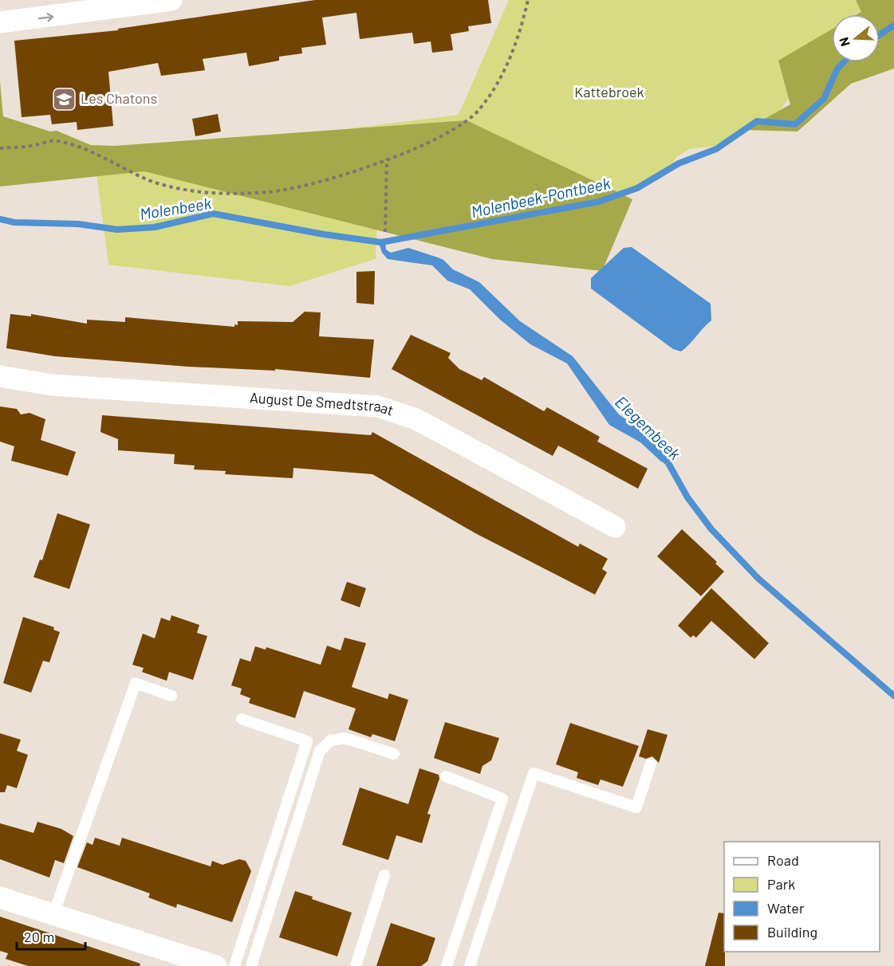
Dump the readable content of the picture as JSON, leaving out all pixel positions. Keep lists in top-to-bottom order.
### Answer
{
  "streets": {
    "street": ["August De Smedtstraat"]
  },
  "water": ["Molenbeek-Pontbeek", "Molenbeek", "Elegembeek"],
  "parks": ["Kattebroek"],
  "places": {
    "school or university": ["Les Chatons"]
  },
  "legend": [
    "Road",
    "Park",
    "Water",
    "Building"
  ],
  "scale_bar": "20 m",
  "north": "left"
}
